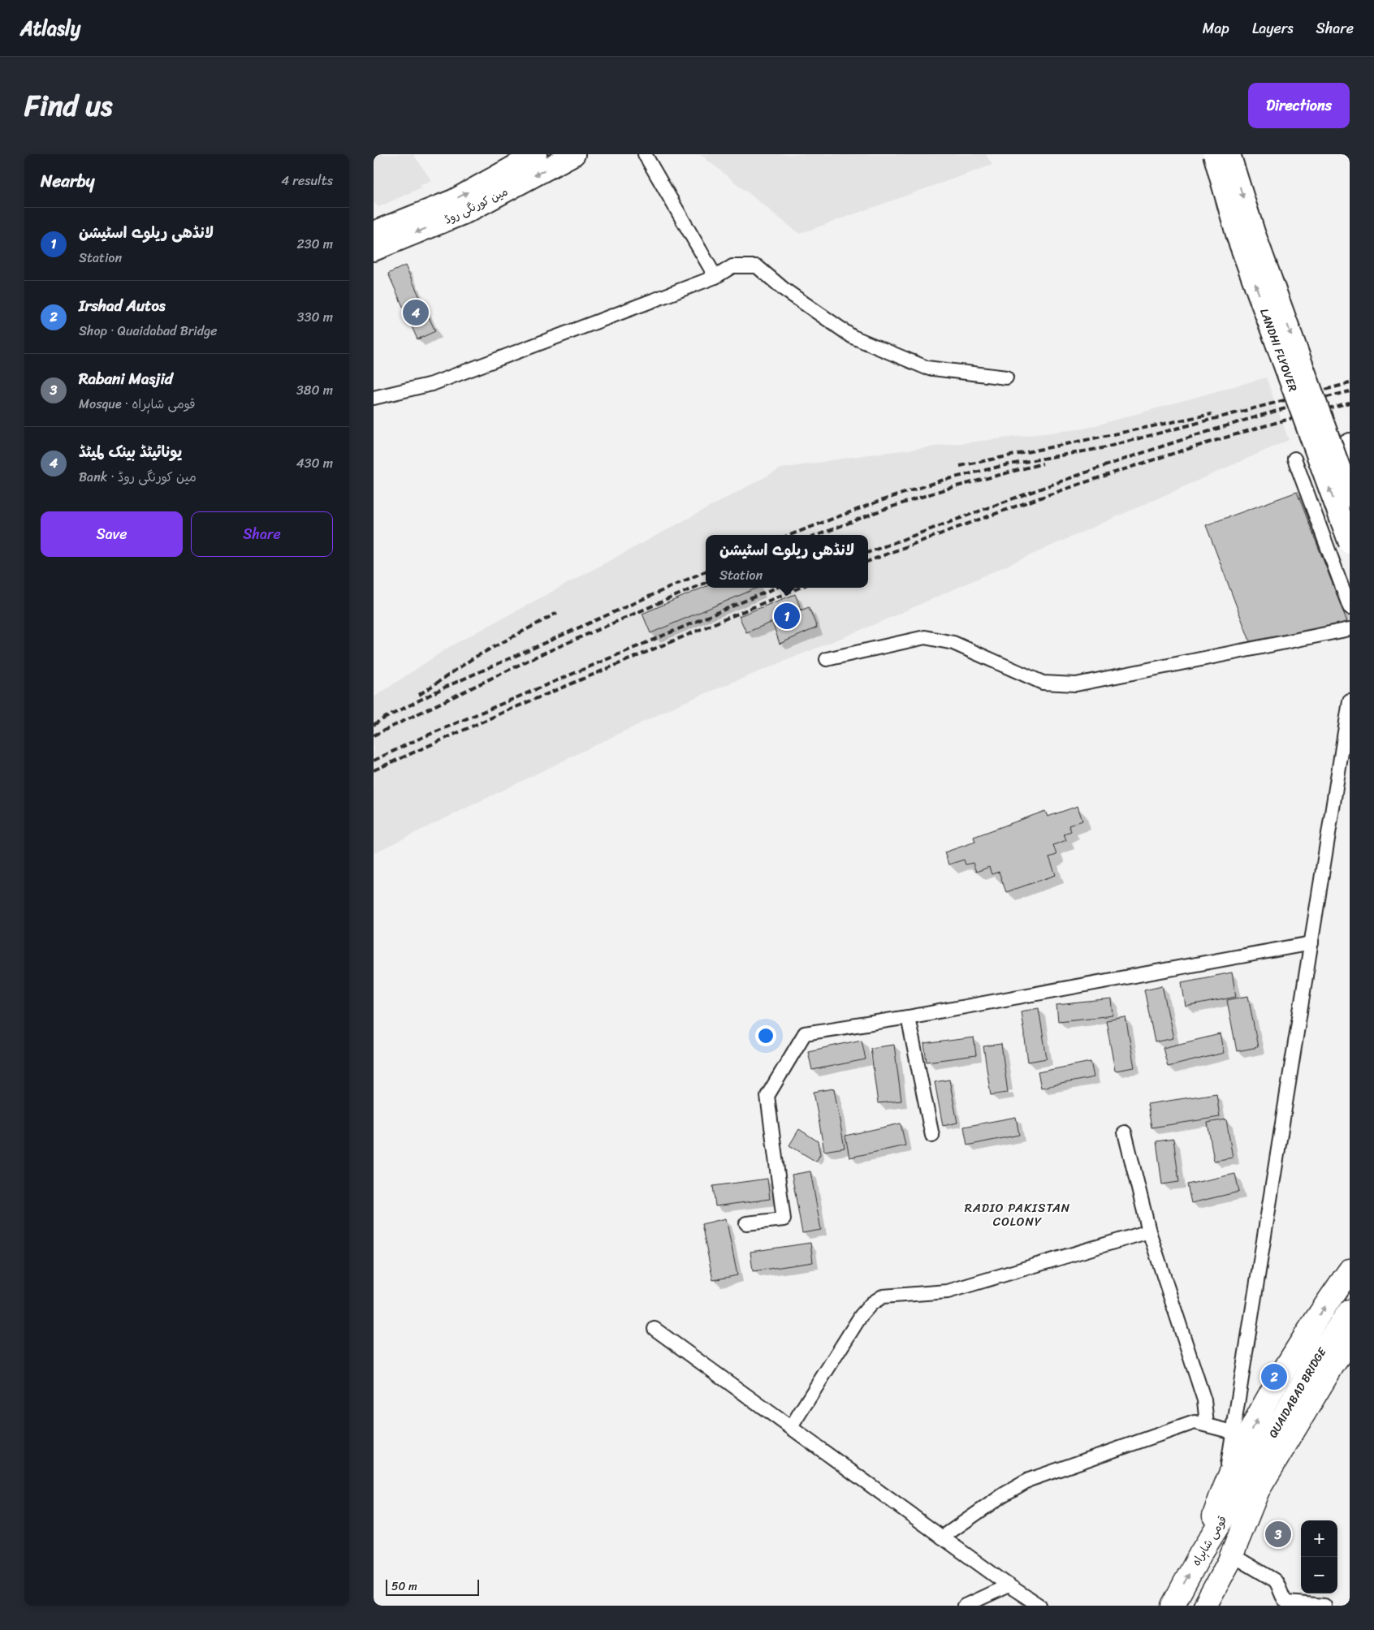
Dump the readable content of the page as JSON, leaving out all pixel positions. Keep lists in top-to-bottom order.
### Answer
{
  "streets": {
    "highway": ["QUAIDABAD BRIDGE", "قومی شاہراہ"],
    "main road": ["مین کورنگی روڈ", "LANDHI FLYOVER"]
  },
  "crossings": [
    ["QUAIDABAD BRIDGE", "قومی شاہراہ"]
  ],
  "districts": ["RADIO PAKISTAN COLONY"],
  "scale_bar": "50 m",
  "page": {
    "header": "Atlasly",
    "nav": ["Map", "Layers", "Share"],
    "title": "Find us",
    "buttons": [
      "Directions",
      ["Save", "Share"]
    ],
    "heading": ["Nearby", "4 results"],
    "list": [
      {
        "mark": "1",
        "name": "لانڈھی ریلوے اسٹیشن",
        "note": "Station",
        "value": "230 m"
      },
      {
        "mark": "2",
        "name": "Irshad Autos",
        "note": "Shop · Quaidabad Bridge",
        "value": "330 m"
      },
      {
        "mark": "3",
        "name": "Rabani Masjid",
        "note": "Mosque · قومی شاہراہ",
        "value": "380 m"
      },
      {
        "mark": "4",
        "name": "یونائیٹڈ بینک لمیٹڈ",
        "note": "Bank · مین کورنگی روڈ",
        "value": "430 m"
      }
    ],
    "pins": [
      "4",
      "1",
      "2",
      "3"
    ],
    "popup": ["لانڈھی ریلوے اسٹیشن", "Station"],
    "map_buttons": ["+", "−"],
    "scale": "50 m"
  }
}
